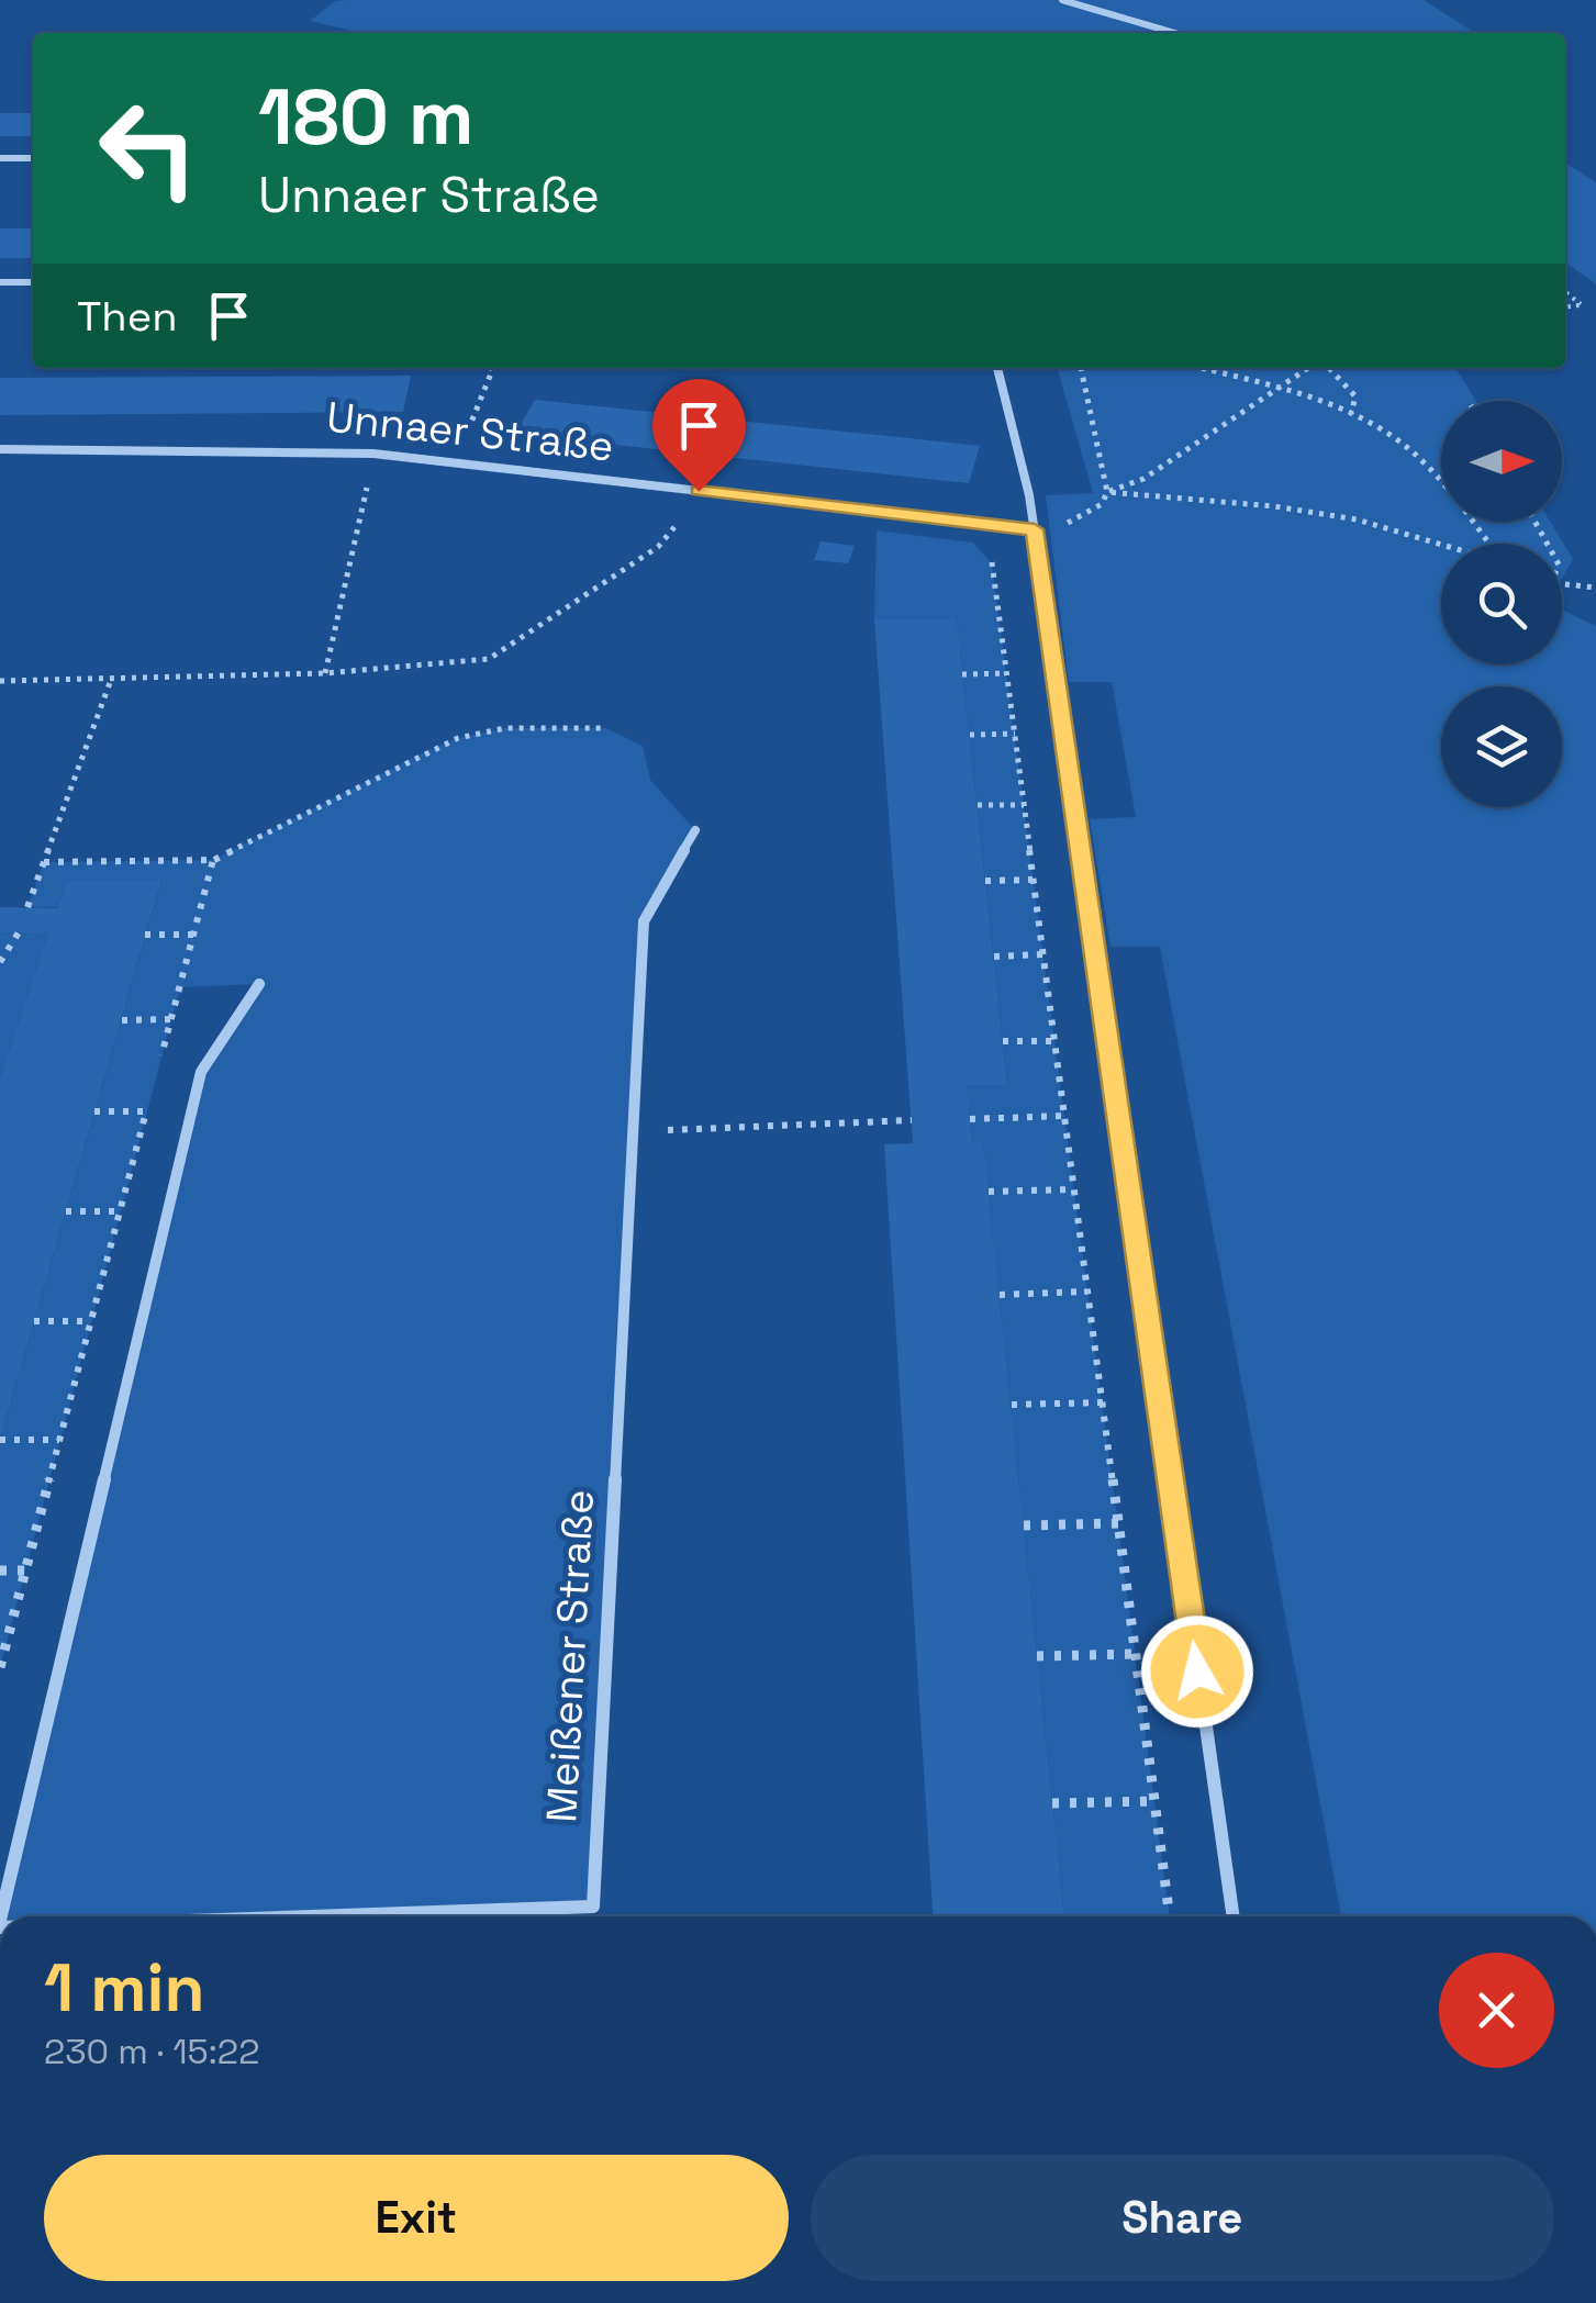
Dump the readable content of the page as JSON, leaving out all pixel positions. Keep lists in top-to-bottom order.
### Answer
{
  "streets": {
    "street": ["Unnaer Straße", "Meißener Straße"]
  },
  "north": "right",
  "page": {
    "turn": ["180 m", "Unnaer Straße"],
    "then": "Then",
    "heading": ["1 min", "230 m · 15:22"],
    "buttons": ["Exit", "Share"]
  }
}
